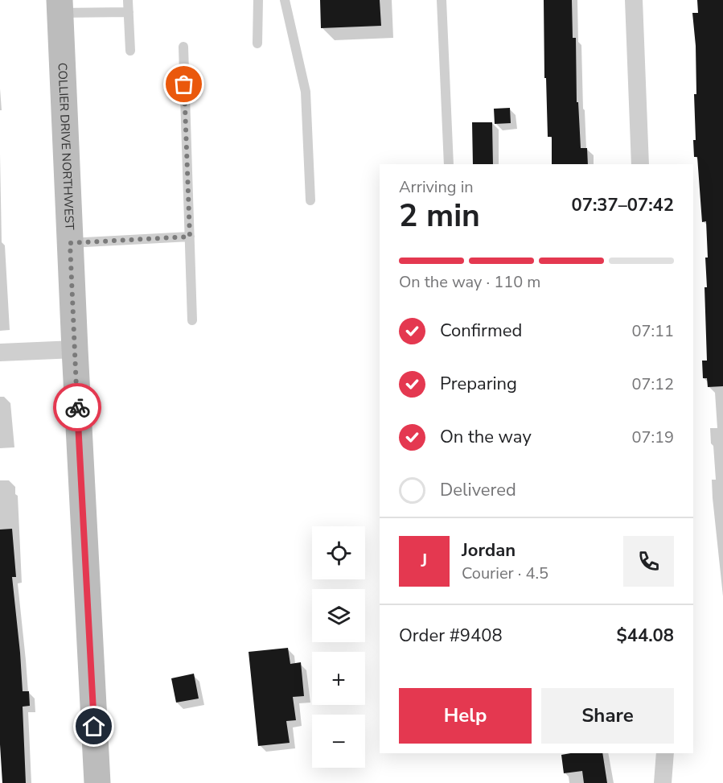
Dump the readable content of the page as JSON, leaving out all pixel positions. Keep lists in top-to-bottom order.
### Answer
{
  "streets": {
    "main road": ["COLLIER DRIVE NORTHWEST"]
  },
  "page": {
    "heading": ["2 min", "Arriving in", "07:37–07:42"],
    "panel": [
      "Jordan",
      "Courier · 4.5",
      "Order #9408",
      "$44.08"
    ],
    "bar": "On the way · 110 m",
    "list": [
      ["Confirmed", "07:11"],
      ["Preparing", "07:12"],
      ["On the way", "07:19"],
      "Delivered"
    ],
    "map_buttons": ["+", "−"],
    "round": "J",
    "buttons": ["Help", "Share"]
  }
}
